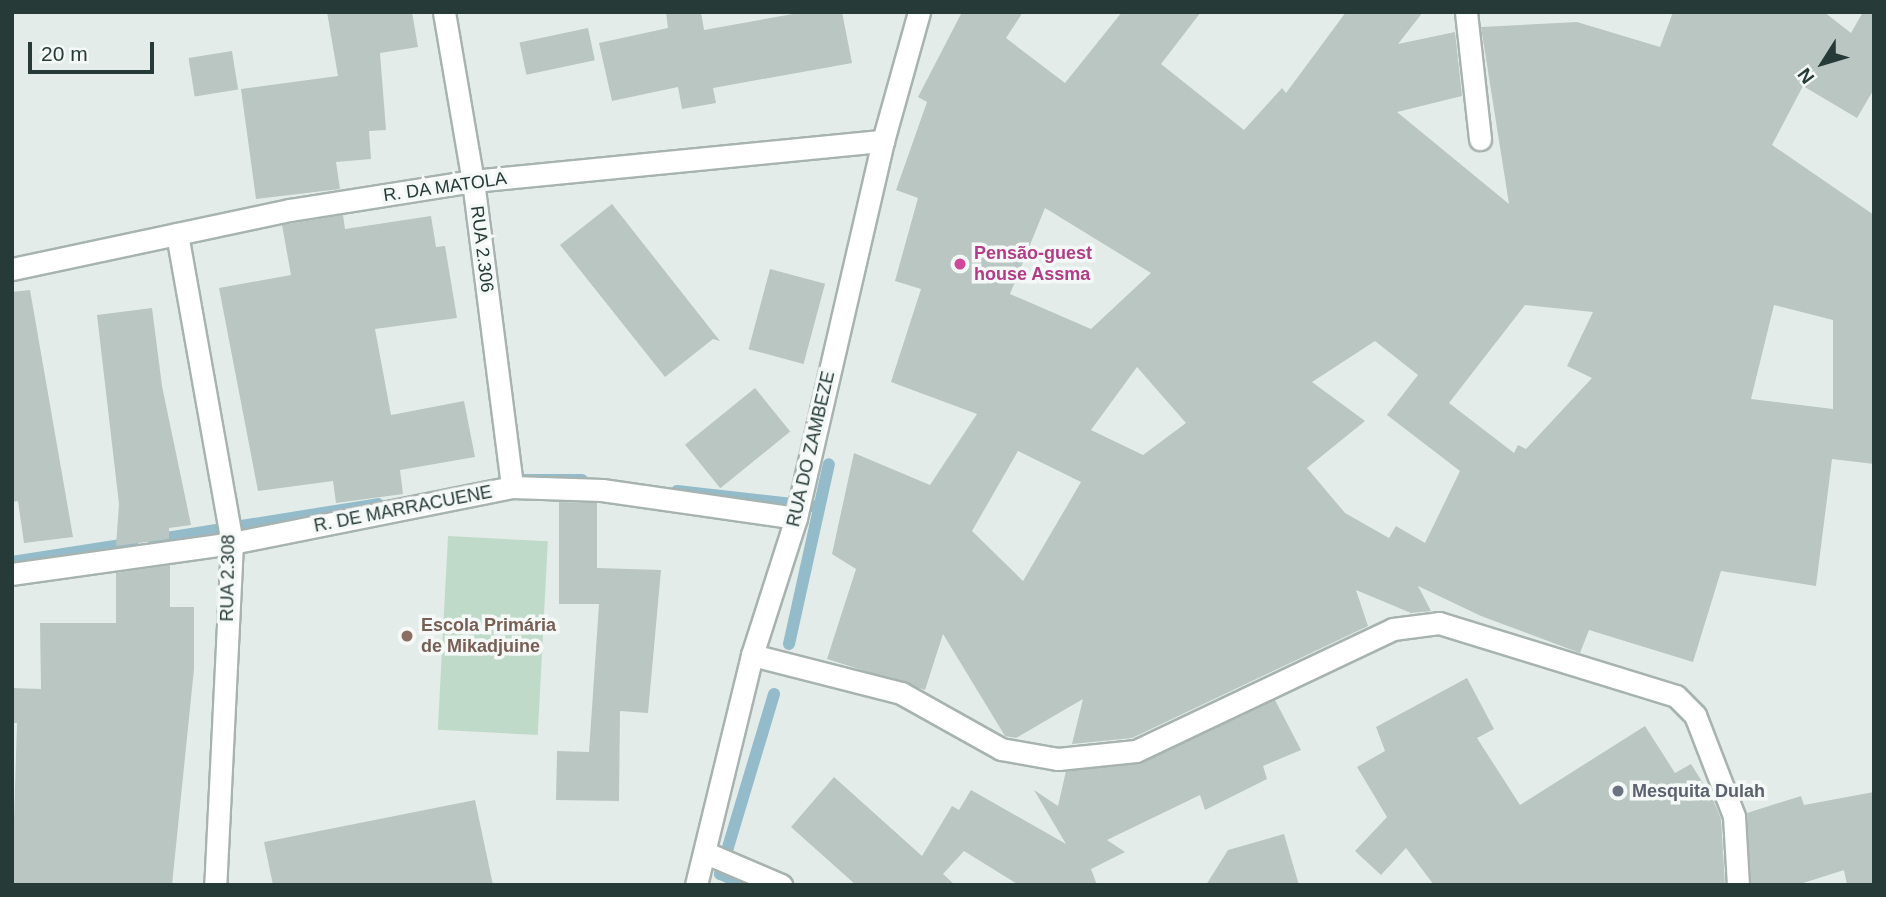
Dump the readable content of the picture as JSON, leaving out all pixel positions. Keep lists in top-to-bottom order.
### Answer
{
  "streets": {
    "street": [
      "R. DA MATOLA",
      "RUA 2.306",
      "RUA DO ZAMBEZE",
      "R. DE MARRACUENE",
      "RUA 2.308"
    ]
  },
  "crossings": [
    ["R. DA MATOLA", "RUA 2.306"],
    ["R. DA MATOLA", "RUA DO ZAMBEZE"],
    ["R. DA MATOLA", "RUA 2.308"],
    ["RUA 2.306", "R. DE MARRACUENE"],
    ["RUA DO ZAMBEZE", "R. DE MARRACUENE"],
    ["R. DE MARRACUENE", "RUA 2.308"]
  ],
  "places": ["Pensão-guest house Assma", "Escola Primária de Mikadjuine", "Mesquita Dulah"],
  "scale_bar": "20 m",
  "north": "bottom left"
}
